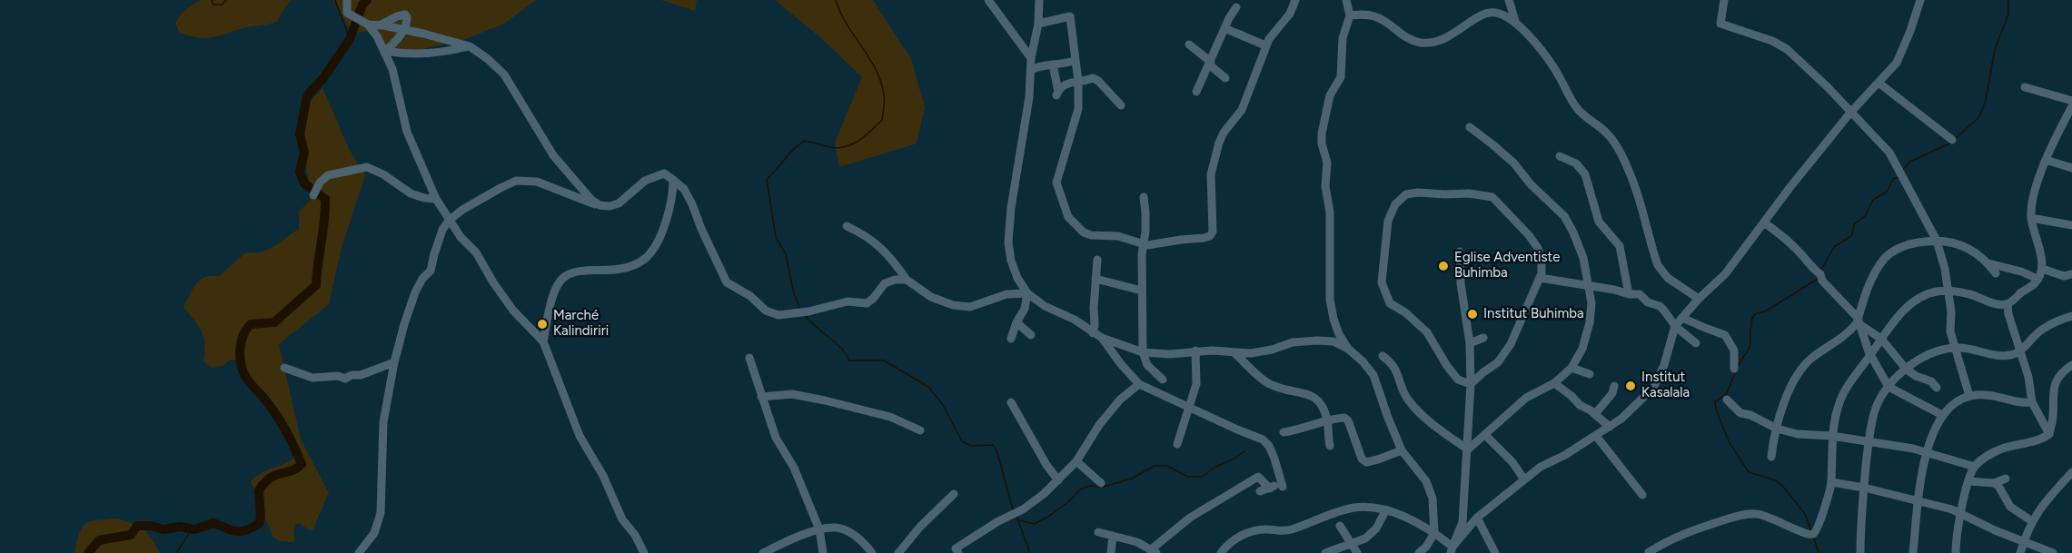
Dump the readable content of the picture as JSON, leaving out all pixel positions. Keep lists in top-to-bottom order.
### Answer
{
  "places": [
    "Eglise Adventiste Buhimba",
    "Institut Buhimba",
    "Marché Kalindiriri",
    "Institut Kasalala"
  ]
}
